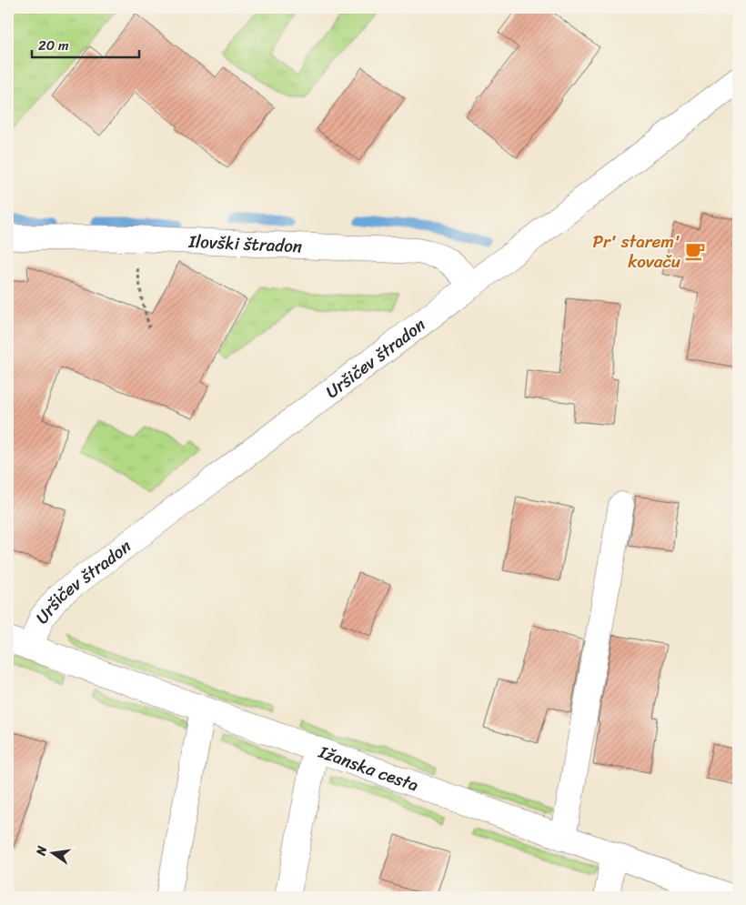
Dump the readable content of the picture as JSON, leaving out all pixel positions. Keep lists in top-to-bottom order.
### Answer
{
  "streets": {
    "street": ["Ilovški štradon", "Uršičev štradon", "Ižanska cesta"]
  },
  "crossings": [
    ["Ilovški štradon", "Uršičev štradon"],
    ["Uršičev štradon", "Ižanska cesta"]
  ],
  "places": {
    "cafe": ["Pr' starem' kovaču"]
  },
  "scale_bar": "20 m",
  "north": "left"
}
